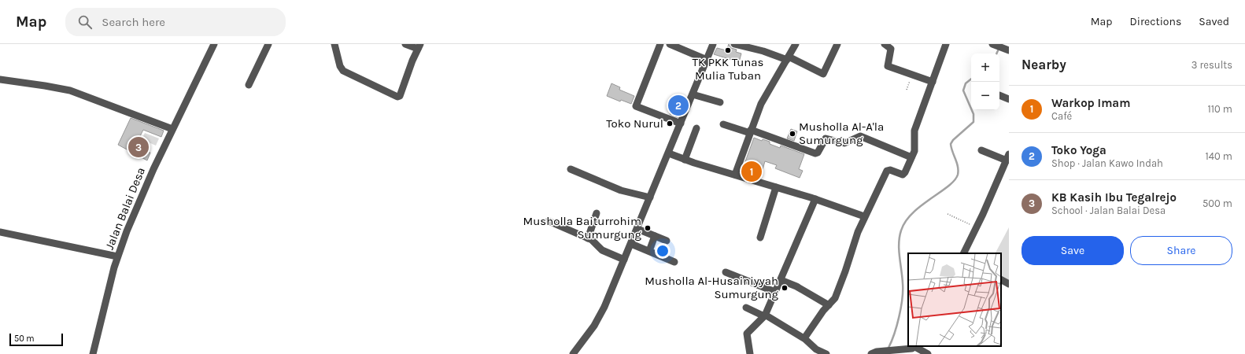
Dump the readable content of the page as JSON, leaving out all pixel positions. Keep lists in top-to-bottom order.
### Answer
{
  "streets": {
    "street": ["Jalan Balai Desa"]
  },
  "places": [
    "TK PKK Tunas Mulia Tuban",
    "Toko Nurul",
    "Musholla Al-A'la Sumurgung",
    "Musholla Baiturrohim Sumurgung",
    "Musholla Al-Husainiyyah Sumurgung"
  ],
  "scale_bar": "50 m",
  "page": {
    "header": "Map",
    "search": "Search here",
    "nav": ["Map", "Directions", "Saved"],
    "heading": ["Nearby", "3 results"],
    "map_buttons": ["+", "−"],
    "list": [
      {
        "mark": "1",
        "name": "Warkop Imam",
        "note": "Café",
        "value": "110 m"
      },
      {
        "mark": "2",
        "name": "Toko Yoga",
        "note": "Shop · Jalan Kawo Indah",
        "value": "140 m"
      },
      {
        "mark": "3",
        "name": "KB Kasih Ibu Tegalrejo",
        "note": "School · Jalan Balai Desa",
        "value": "500 m"
      }
    ],
    "pins": ["2", "3", "1"],
    "buttons": ["Save", "Share"],
    "scale": "50 m"
  }
}
